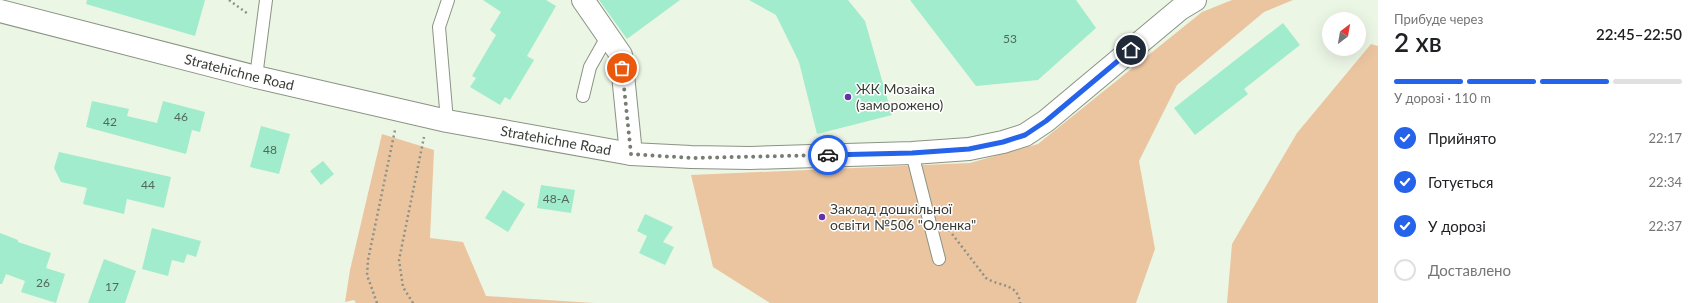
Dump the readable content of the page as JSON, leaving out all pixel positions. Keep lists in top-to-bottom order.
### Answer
{
  "streets": {
    "street": ["Stratehichne Road"]
  },
  "places": ["ЖК Мозаіка (заморожено)", "Заклад дошкільної освіти №506 \"Оленка\""],
  "house_numbers": [
    "53",
    "46",
    "42",
    "48",
    "44",
    "48-А",
    "26",
    "17"
  ],
  "north": "top right",
  "page": {
    "heading": ["2 хв", "Прибуде через", "22:45–22:50"],
    "bar": "У дорозі · 110 m",
    "list": [
      ["Прийнято", "22:17"],
      ["Готується", "22:34"],
      ["У дорозі", "22:37"],
      "Доставлено"
    ]
  }
}
